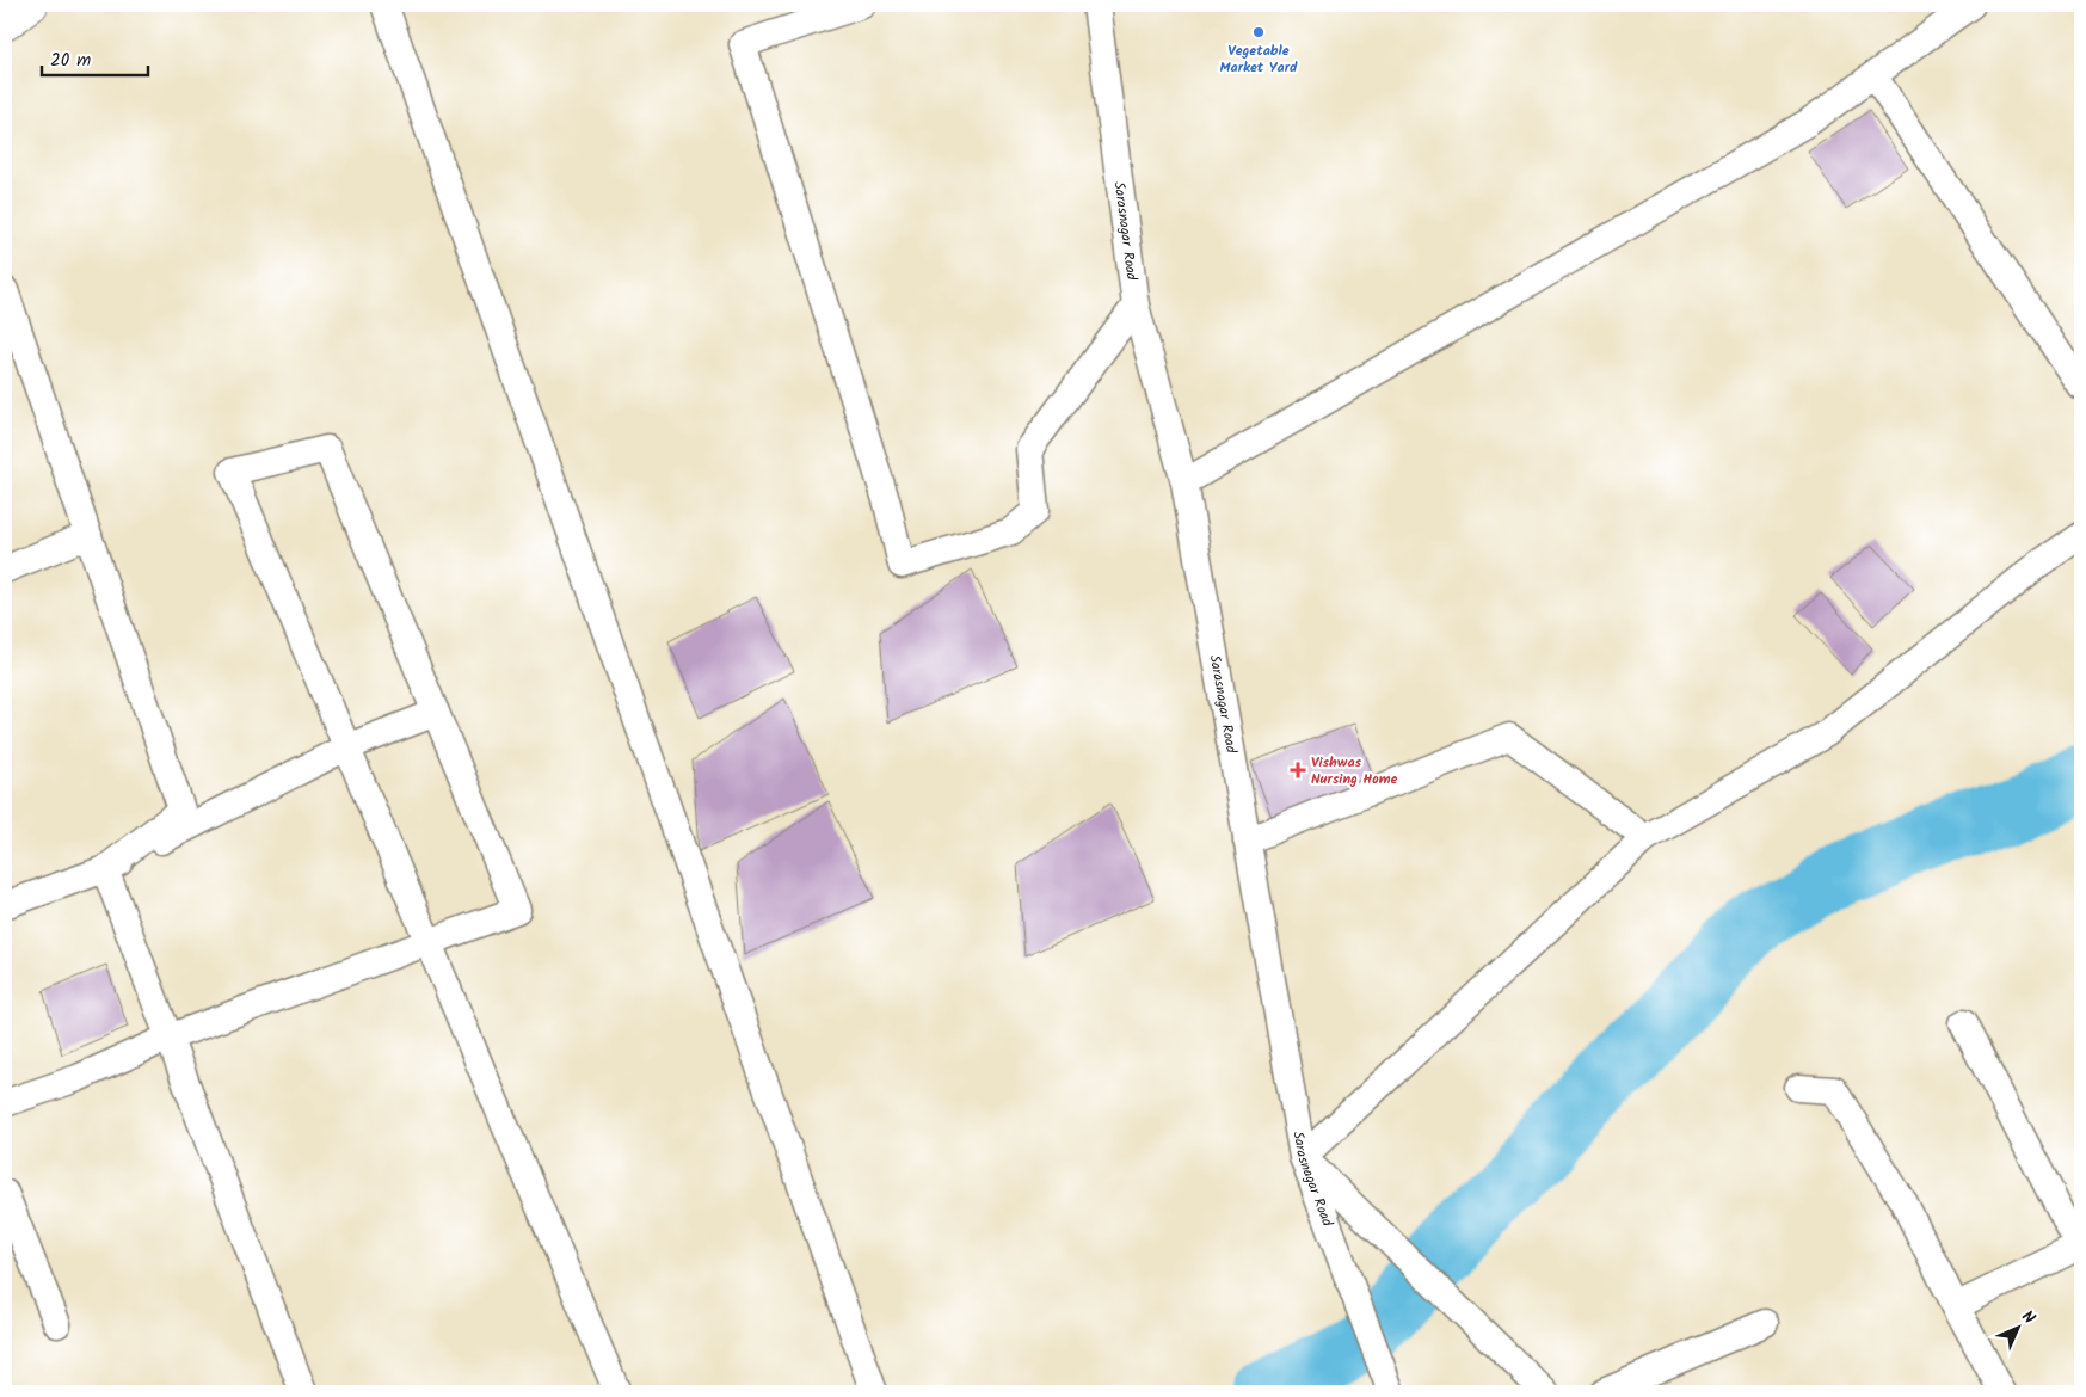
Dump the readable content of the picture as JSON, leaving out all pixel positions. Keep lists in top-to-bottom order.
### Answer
{
  "streets": {
    "street": ["Sarasnagar Road"]
  },
  "places": {
    "other": ["Vegetable Market Yard"],
    "health": ["Vishwas Nursing Home"]
  },
  "scale_bar": "20 m",
  "north": "top right"
}
